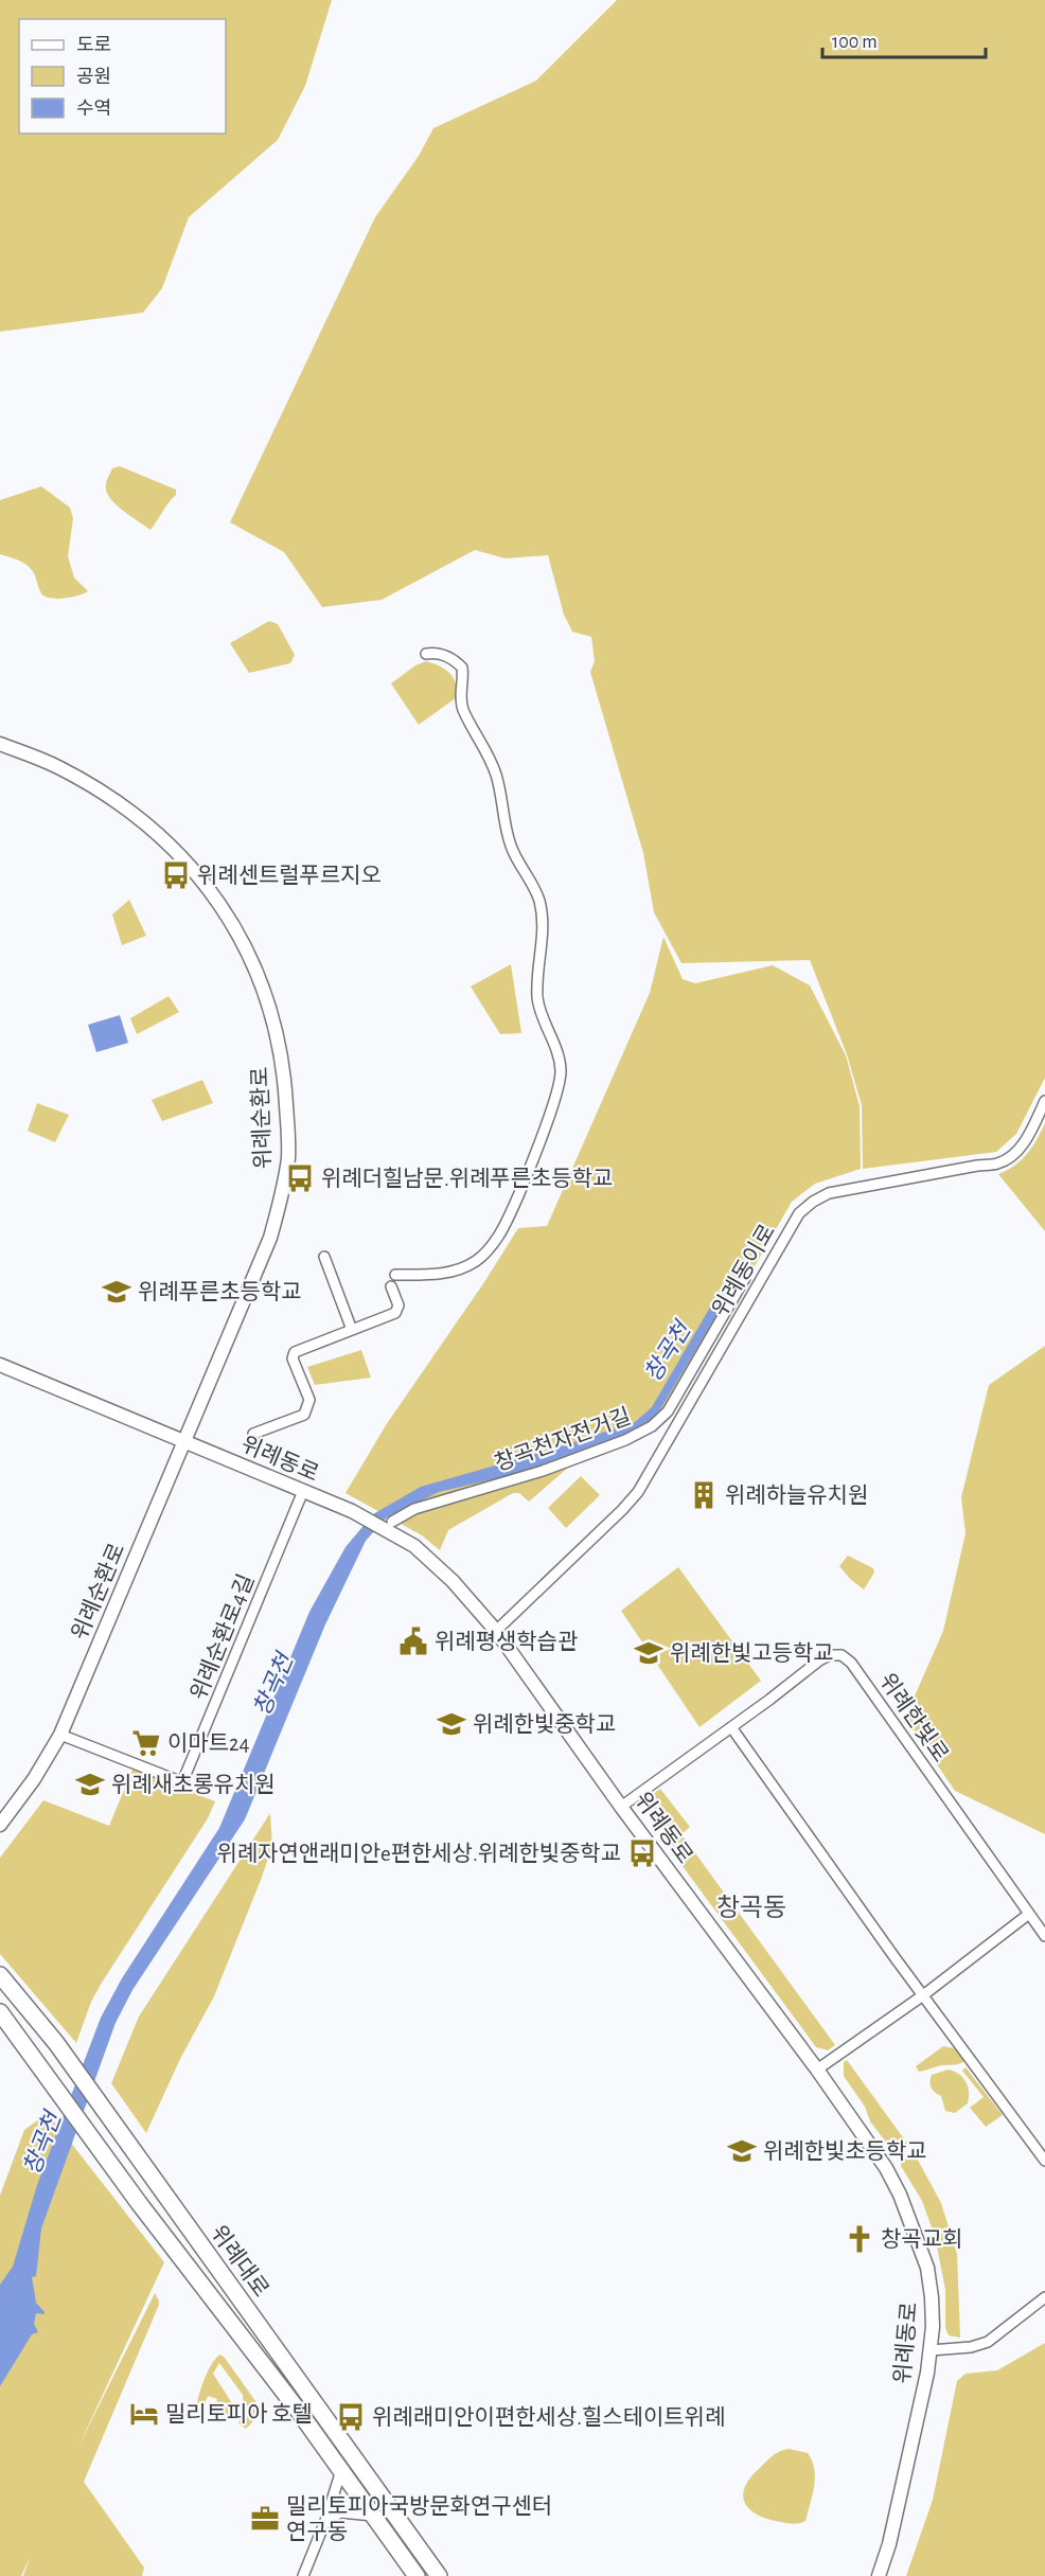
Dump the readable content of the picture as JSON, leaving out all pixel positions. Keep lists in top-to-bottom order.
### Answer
{
  "streets": {
    "main road": ["위례대로"],
    "street": [
      "위례순환로",
      "위례동이로",
      "창곡천자전거길",
      "위례동로",
      "위례순환로4길",
      "위례한빛로"
    ]
  },
  "crossings": [
    ["위례순환로", "위례동로"],
    ["위례순환로", "위례순환로4길"],
    ["위례동이로", "위례동로"],
    ["위례동로", "위례순환로4길"],
    ["위례동로", "위례한빛로"]
  ],
  "districts": ["창곡동"],
  "water": ["창곡천"],
  "places": {
    "bus stop": [
      "위례센트럴푸르지오",
      "위례더힐남문.위례푸른초등학교",
      "위례자연앤래미안e편한세상.위례한빛중학교",
      "위례래미안이편한세상.힐스테이트위례"
    ],
    "school or university": [
      "위례푸른초등학교",
      "위례한빛고등학교",
      "위례한빛중학교",
      "위례새초롱유치원",
      "위례한빛초등학교"
    ],
    "building": ["위례하늘유치원"],
    "public building": ["위례평생학습관"],
    "supermarket": ["이마트24"],
    "church": ["창곡교회"],
    "hotel": ["밀리토피아 호텔"],
    "office": ["밀리토피아국방문화연구센터 연구동"]
  },
  "legend": ["도로", "공원", "수역"],
  "scale_bar": "100 m"
}
